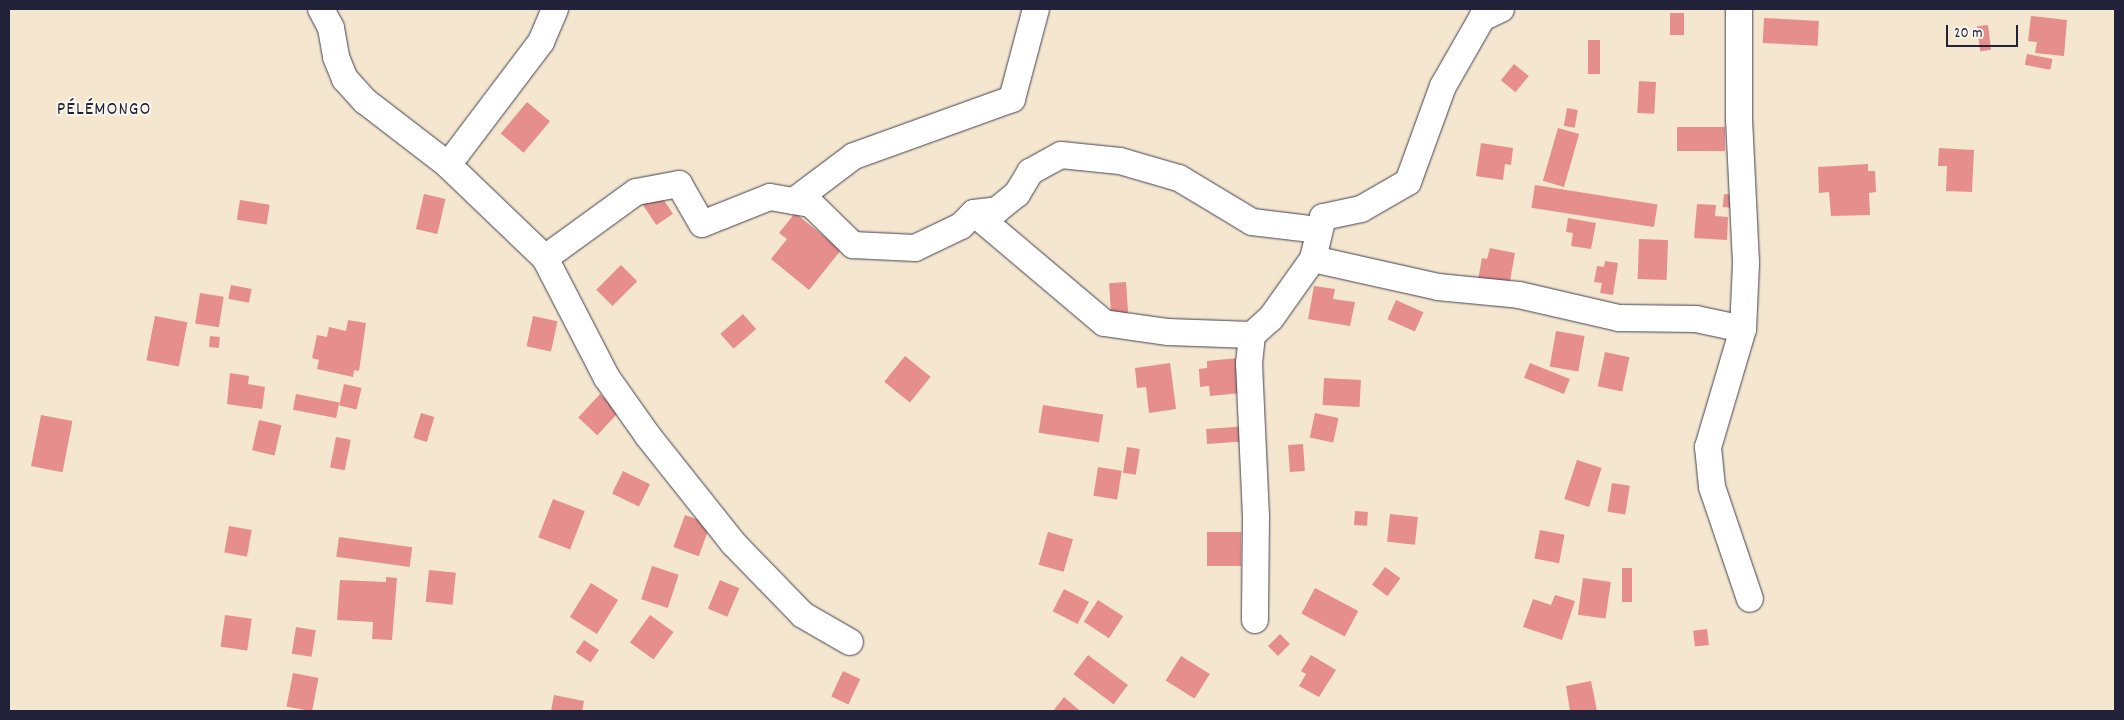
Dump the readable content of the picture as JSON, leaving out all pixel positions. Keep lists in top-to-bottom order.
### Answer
{
  "districts": ["PÉLÉMONGO"],
  "scale_bar": "20 m"
}
